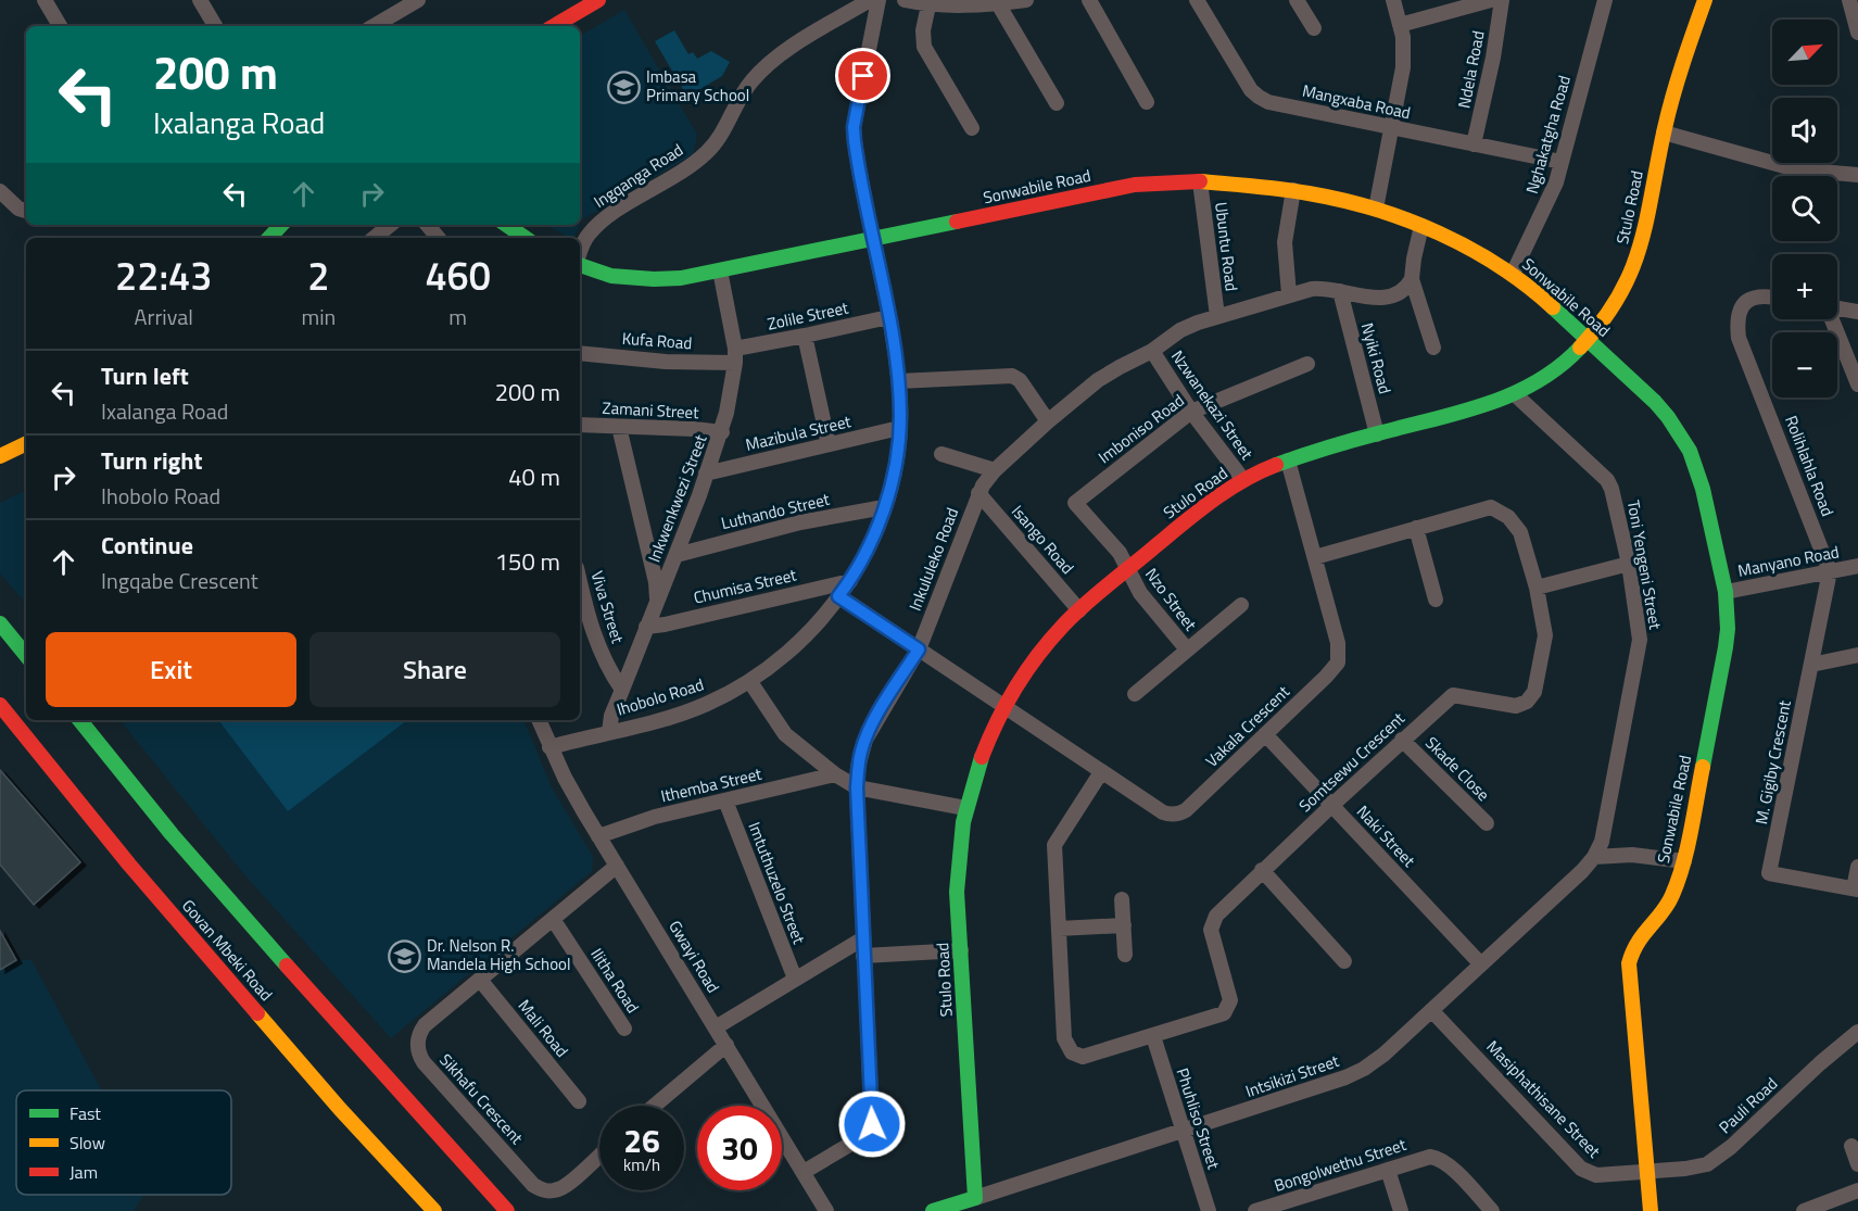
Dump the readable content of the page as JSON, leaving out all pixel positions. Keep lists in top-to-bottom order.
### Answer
{
  "streets": {
    "street": [
      "Ndela Road",
      "Mangxaba Road",
      "Nghakatgha Road",
      "Ingqanga Road",
      "Sonwabile Road",
      "Stulo Road",
      "Ubuntu Road",
      "Zolile Street",
      "Kufa Road",
      "Nyiki Road",
      "Nzwanekazi Street",
      "Zamani Street",
      "Imboniso Road",
      "Mazibula Street",
      "Rolihlahla Road",
      "Inkwenkwezi Street",
      "Luthando Street",
      "Isango Road",
      "Inkululeko Road",
      "Manyano Road",
      "Toni Yengeni Street",
      "Chumisa Street",
      "Nzo Street",
      "Viva Street",
      "Ihobolo Road",
      "Vakala Crescent",
      "Somtsewu Crescent",
      "M. Gigiby Crescent",
      "Skade Close",
      "Ithemba Street",
      "Naki Street",
      "Imtuthuzelo Street",
      "Govan Mbeki Road",
      "Gwayi Road",
      "Ilitha Road",
      "Mali Road",
      "Intsikizi Street",
      "Sikhafu Crescent",
      "Masiphathisane Street",
      "Pauli Road",
      "Phuhliso Street",
      "Bongolwethu Street"
    ]
  },
  "crossings": [
    ["Ndela Road", "Mangxaba Road"],
    ["Mangxaba Road", "Nghakatgha Road"],
    ["Nghakatgha Road", "Sonwabile Road"],
    ["Sonwabile Road", "Stulo Road"],
    ["Sonwabile Road", "Ubuntu Road"],
    ["Sonwabile Road", "Inkwenkwezi Street"],
    ["Sonwabile Road", "Manyano Road"],
    ["Sonwabile Road", "Ihobolo Road"],
    ["Sonwabile Road", "Masiphathisane Street"],
    ["Sonwabile Road", "Pauli Road"],
    ["Stulo Road", "Nyiki Road"],
    ["Stulo Road", "Nzwanekazi Street"],
    ["Stulo Road", "Isango Road"],
    ["Stulo Road", "Toni Yengeni Street"],
    ["Stulo Road", "Nzo Street"],
    ["Stulo Road", "Vakala Crescent"],
    ["Stulo Road", "Intsikizi Street"],
    ["Ubuntu Road", "Inkululeko Road"],
    ["Zolile Street", "Kufa Road"],
    ["Zolile Street", "Inkwenkwezi Street"],
    ["Zolile Street", "Ihobolo Road"],
    ["Kufa Road", "Inkwenkwezi Street"],
    ["Nyiki Road", "Inkululeko Road"],
    ["Nzwanekazi Street", "Imboniso Road"],
    ["Nzwanekazi Street", "Inkululeko Road"],
    ["Zamani Street", "Inkwenkwezi Street"],
    ["Imboniso Road", "Nzo Street"],
    ["Mazibula Street", "Inkwenkwezi Street"],
    ["Mazibula Street", "Ihobolo Road"],
    ["Rolihlahla Road", "Manyano Road"],
    ["Rolihlahla Road", "M. Gigiby Crescent"],
    ["Inkwenkwezi Street", "Luthando Street"],
    ["Inkwenkwezi Street", "Chumisa Street"],
    ["Inkwenkwezi Street", "Viva Street"],
    ["Inkwenkwezi Street", "Ihobolo Road"],
    ["Luthando Street", "Ihobolo Road"],
    ["Isango Road", "Inkululeko Road"],
    ["Inkululeko Road", "Vakala Crescent"],
    ["Inkululeko Road", "Gwayi Road"],
    ["Manyano Road", "M. Gigiby Crescent"],
    ["Toni Yengeni Street", "Intsikizi Street"],
    ["Chumisa Street", "Ihobolo Road"],
    ["Ihobolo Road", "Vakala Crescent"],
    ["Ihobolo Road", "Gwayi Road"],
    ["Vakala Crescent", "Somtsewu Crescent"],
    ["Vakala Crescent", "Naki Street"],
    ["Somtsewu Crescent", "Skade Close"],
    ["Somtsewu Crescent", "Naki Street"],
    ["Somtsewu Crescent", "Phuhliso Street"],
    ["Ithemba Street", "Imtuthuzelo Street"],
    ["Ithemba Street", "Gwayi Road"],
    ["Naki Street", "Intsikizi Street"],
    ["Gwayi Road", "Sikhafu Crescent"],
    ["Ilitha Road", "Sikhafu Crescent"],
    ["Mali Road", "Sikhafu Crescent"],
    ["Intsikizi Street", "Masiphathisane Street"],
    ["Intsikizi Street", "Phuhliso Street"],
    ["Masiphathisane Street", "Pauli Road"]
  ],
  "places": {
    "school or university": ["Imbasa Primary School", "Dr. Nelson R. Mandela High School"]
  },
  "legend": ["Fast", "Slow", "Jam"],
  "north": "top right",
  "page": {
    "map_buttons": ["+", "−"],
    "turn": ["200 m", "Ixalanga Road"],
    "eta": [
      "22:43",
      "Arrival",
      "2",
      "min",
      "460",
      "m"
    ],
    "list": [
      {
        "name": "Turn left",
        "note": "Ixalanga Road",
        "value": "200 m"
      },
      {
        "name": "Turn right",
        "note": "Ihobolo Road",
        "value": "40 m"
      },
      {
        "name": "Continue",
        "note": "Ingqabe Crescent",
        "value": "150 m"
      }
    ],
    "buttons": ["Exit", "Share"],
    "speed": "26 km/h",
    "limit": "30"
  }
}
